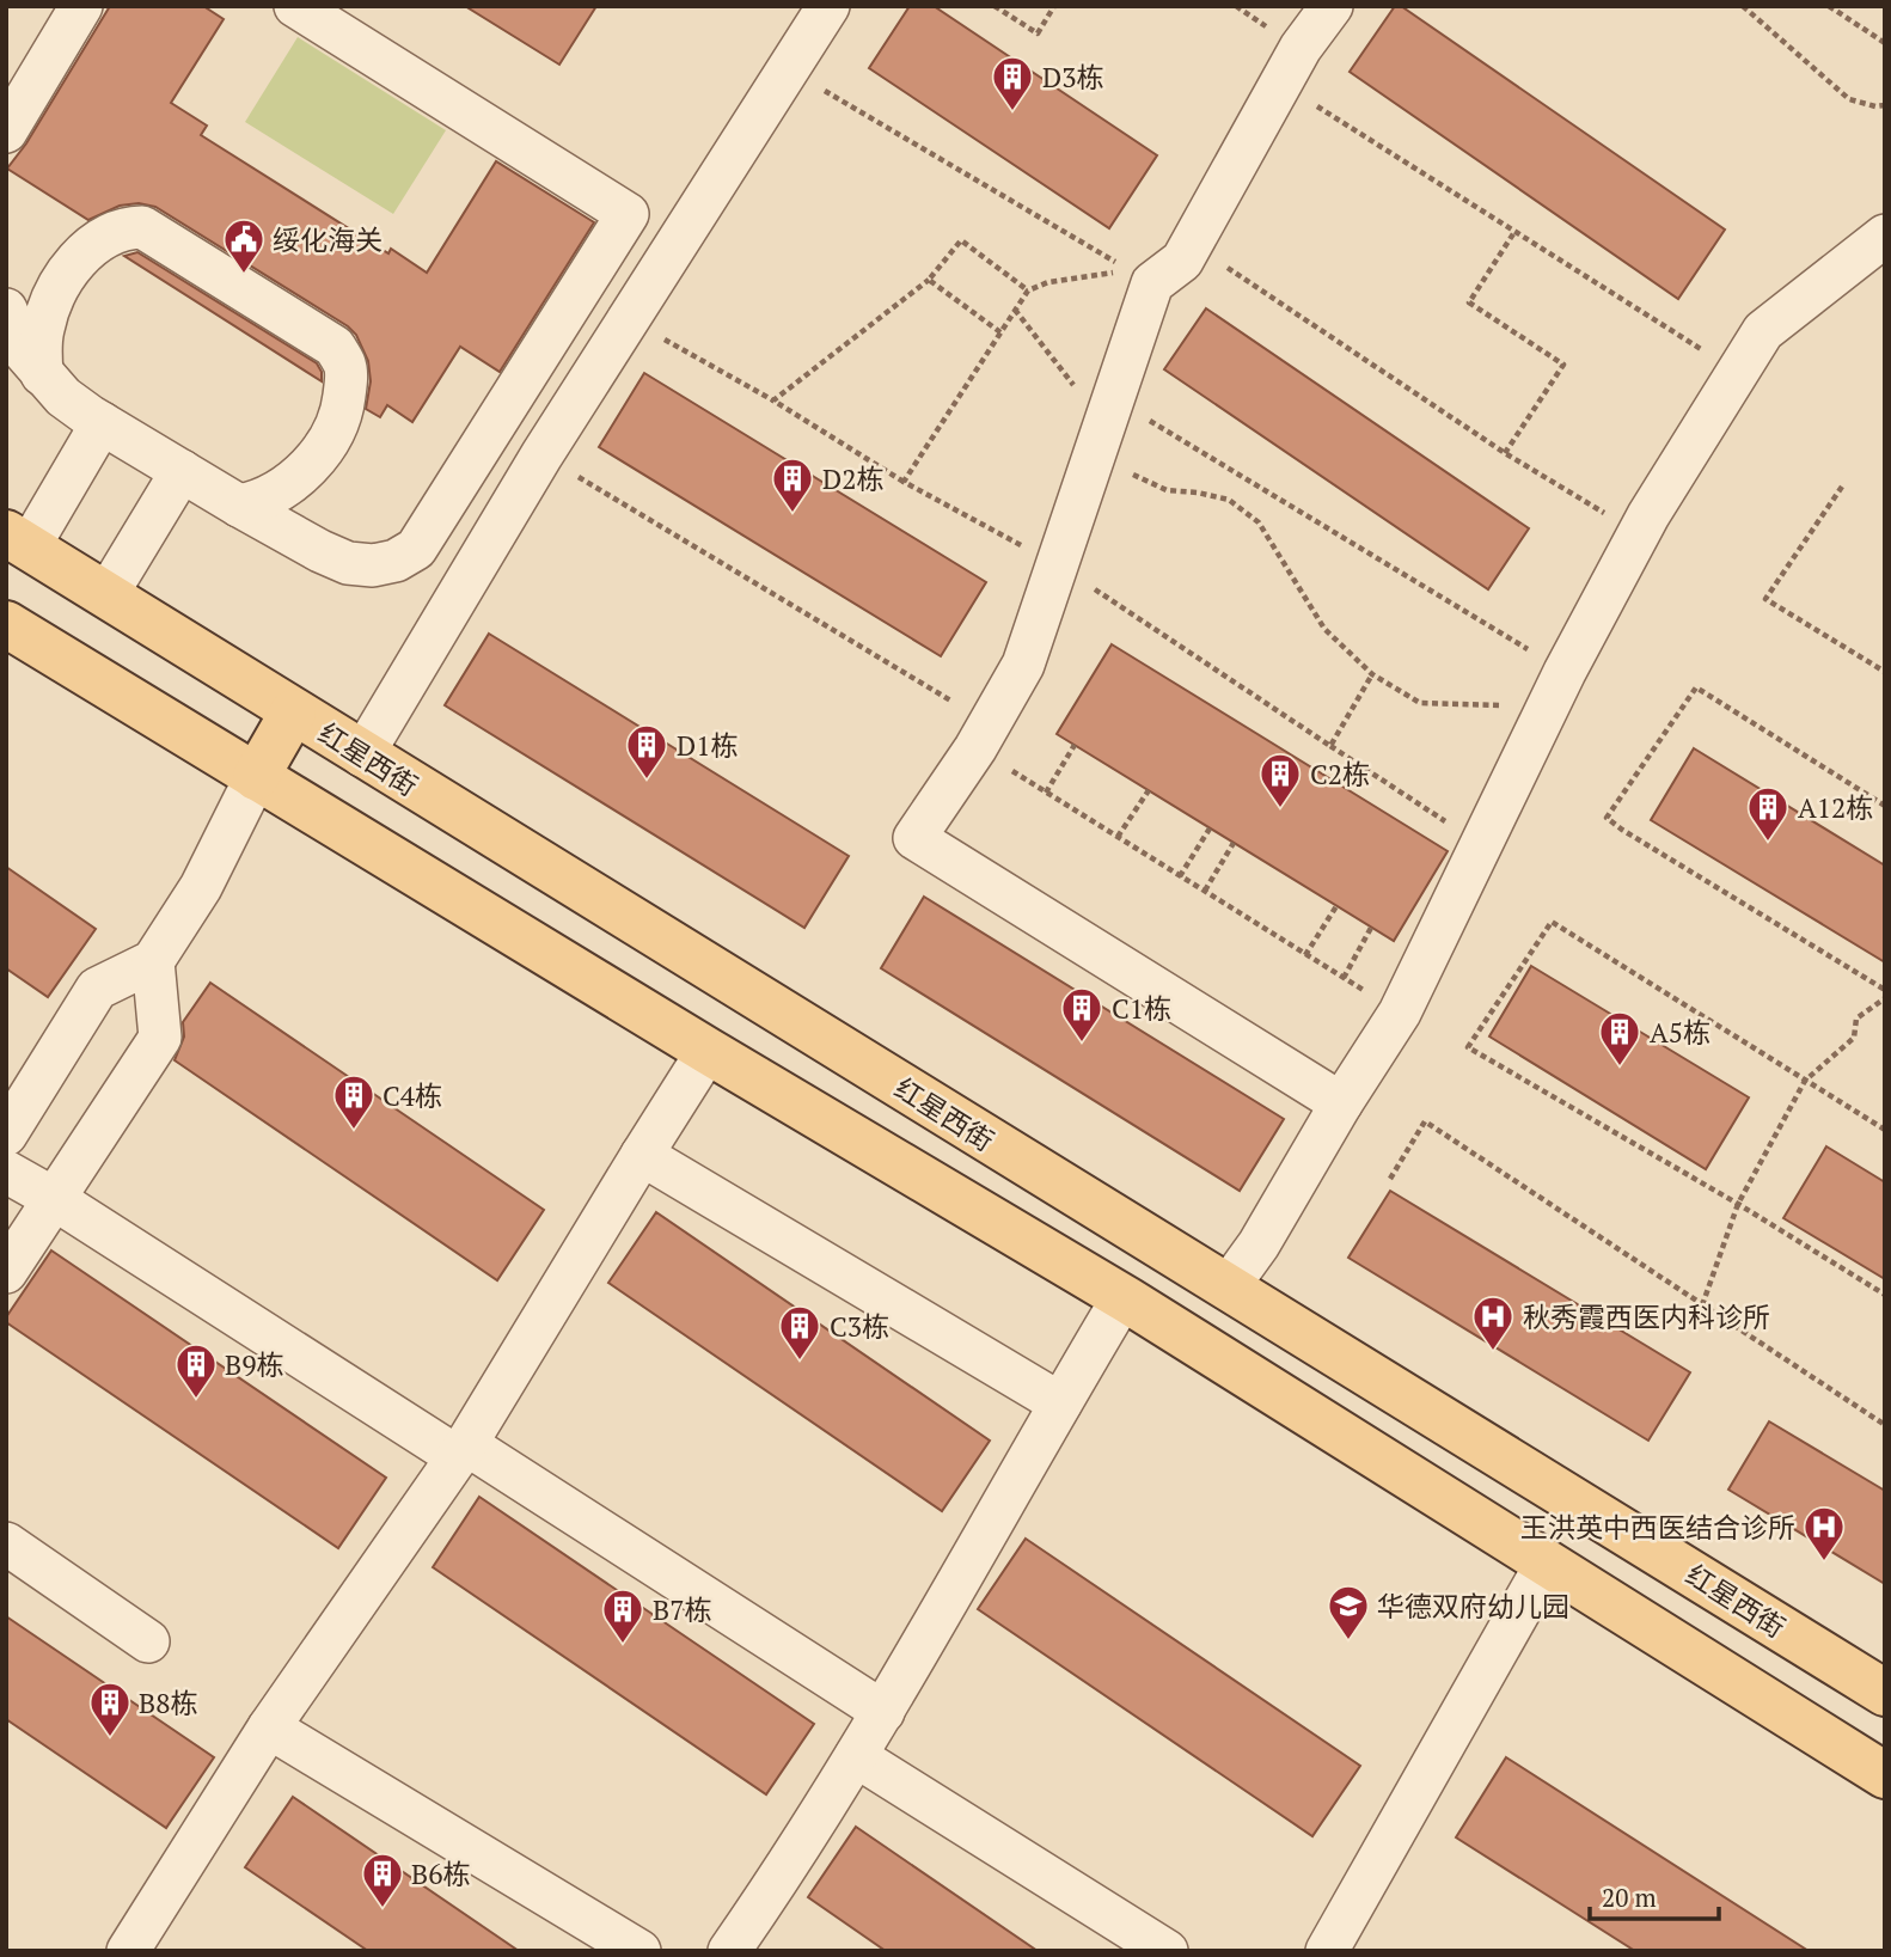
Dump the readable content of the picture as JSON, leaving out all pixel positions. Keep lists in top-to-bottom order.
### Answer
{
  "streets": {
    "main road": ["红星西街"]
  },
  "places": {
    "building": [
      "D3栋",
      "D2栋",
      "D1栋",
      "C2栋",
      "A12栋",
      "C1栋",
      "A5栋",
      "C4栋",
      "C3栋",
      "B9栋",
      "B7栋",
      "B8栋",
      "B6栋"
    ],
    "public building": ["绥化海关"],
    "hospital": ["秋秀霞西医内科诊所", "王洪英中西医结合诊所"],
    "school or university": ["华德双府幼儿园"]
  },
  "scale_bar": "20 m"
}
